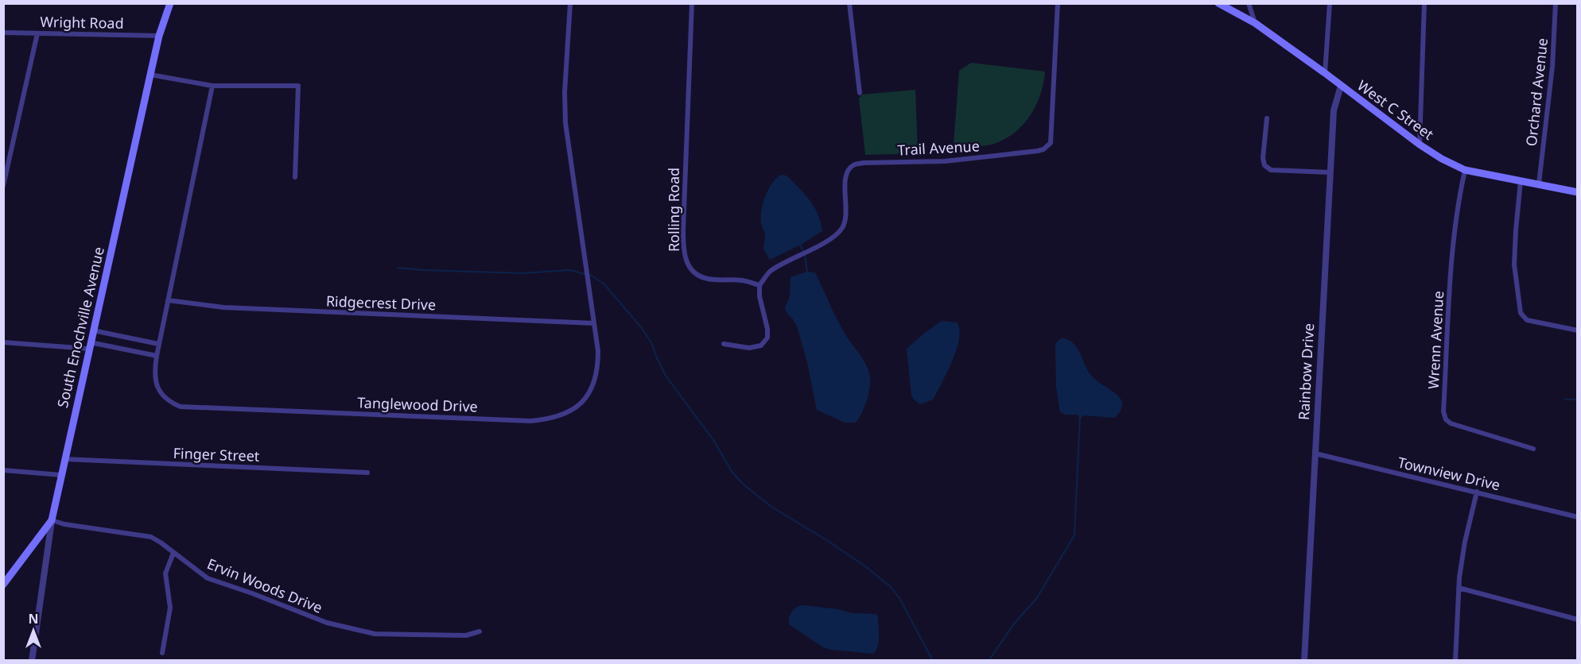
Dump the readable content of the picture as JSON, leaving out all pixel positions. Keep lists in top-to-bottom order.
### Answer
{
  "streets": {
    "main road": ["West C Street", "South Enochville Avenue"],
    "street": [
      "Wright Road",
      "Orchard Avenue",
      "Trail Avenue",
      "Rolling Road",
      "Ridgecrest Drive",
      "Wrenn Avenue",
      "Rainbow Drive",
      "Tanglewood Drive",
      "Finger Street",
      "Townview Drive",
      "Ervin Woods Drive"
    ]
  },
  "crossings": [
    ["Wright Road", "South Enochville Avenue"],
    ["Orchard Avenue", "West C Street"],
    ["West C Street", "Wrenn Avenue"],
    ["West C Street", "Rainbow Drive"],
    ["Trail Avenue", "Rolling Road"],
    ["Ridgecrest Drive", "Tanglewood Drive"],
    ["South Enochville Avenue", "Finger Street"],
    ["South Enochville Avenue", "Ervin Woods Drive"],
    ["Rainbow Drive", "Townview Drive"]
  ],
  "north": "top"
}
